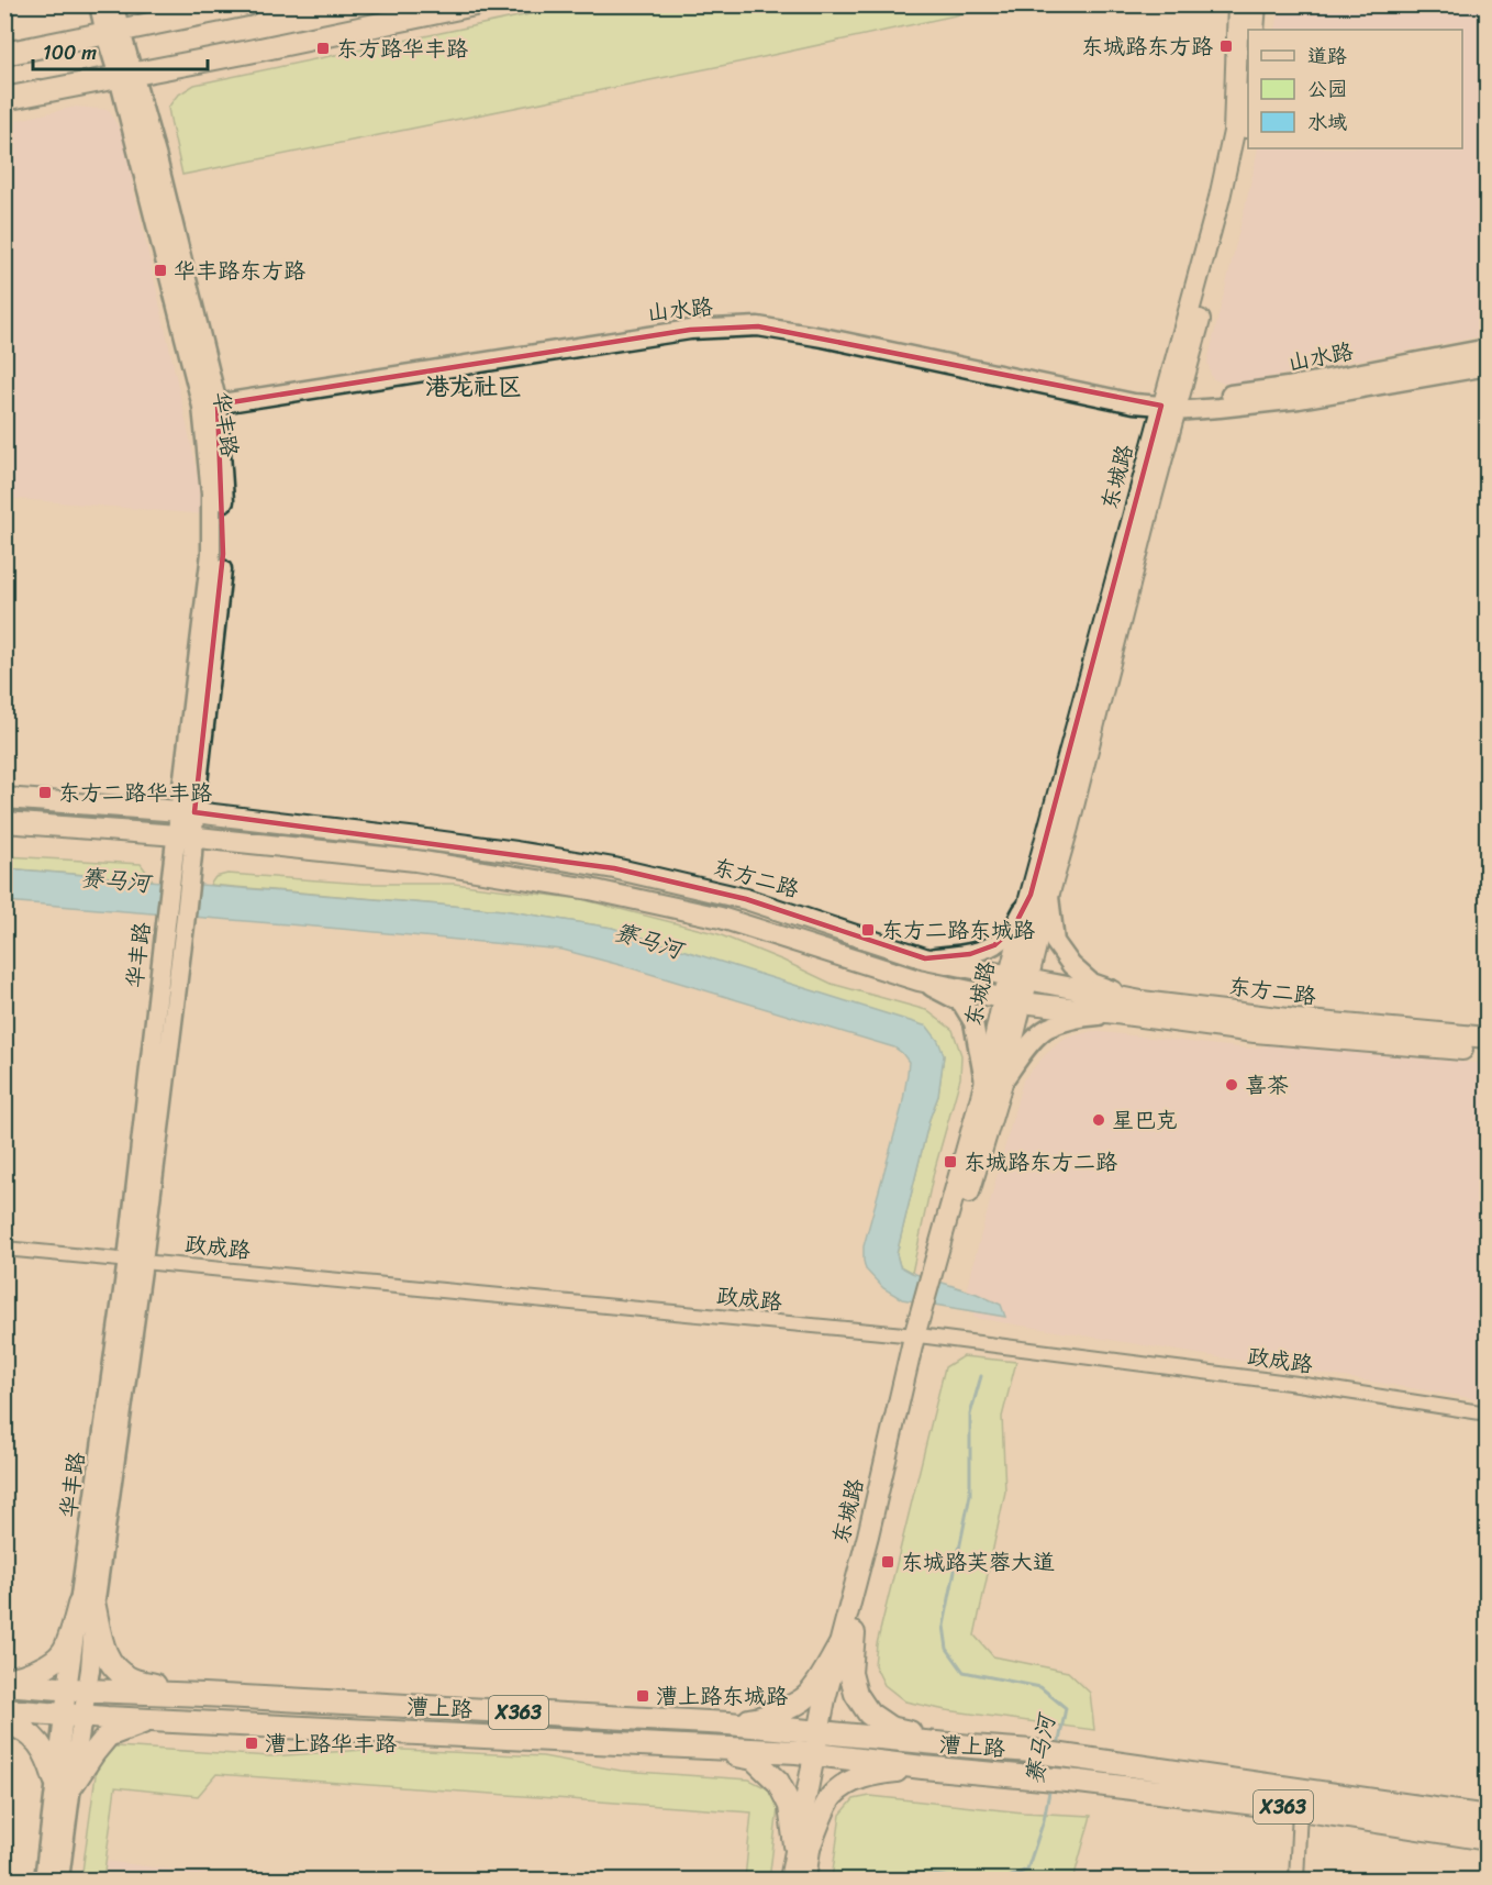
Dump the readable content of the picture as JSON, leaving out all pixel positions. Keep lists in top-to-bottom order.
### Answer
{
  "streets": {
    "main road": [
      "东城路",
      "东方二路",
      "漕上路",
      "X363"
    ],
    "street": ["山水路", "华丰路", "政成路"]
  },
  "crossings": [
    ["山水路", "华丰路"],
    ["山水路", "东城路"],
    ["华丰路", "东方二路"],
    ["华丰路", "政成路"],
    ["华丰路", "漕上路"],
    ["东城路", "东方二路"],
    ["东城路", "政成路"],
    ["东城路", "漕上路"],
    ["漕上路", "X363"]
  ],
  "districts": ["港龙社区"],
  "water": ["赛马河"],
  "places": {
    "transit": [
      "东城路东方路",
      "东方路华丰路",
      "华丰路东方路",
      "东方二路华丰路",
      "东方二路东城路",
      "东城路东方二路",
      "东城路芙蓉大道",
      "漕上路东城路",
      "漕上路华丰路"
    ],
    "other": ["喜茶", "星巴克"]
  },
  "legend": ["道路", "公园", "水域"],
  "scale_bar": "100 m"
}
